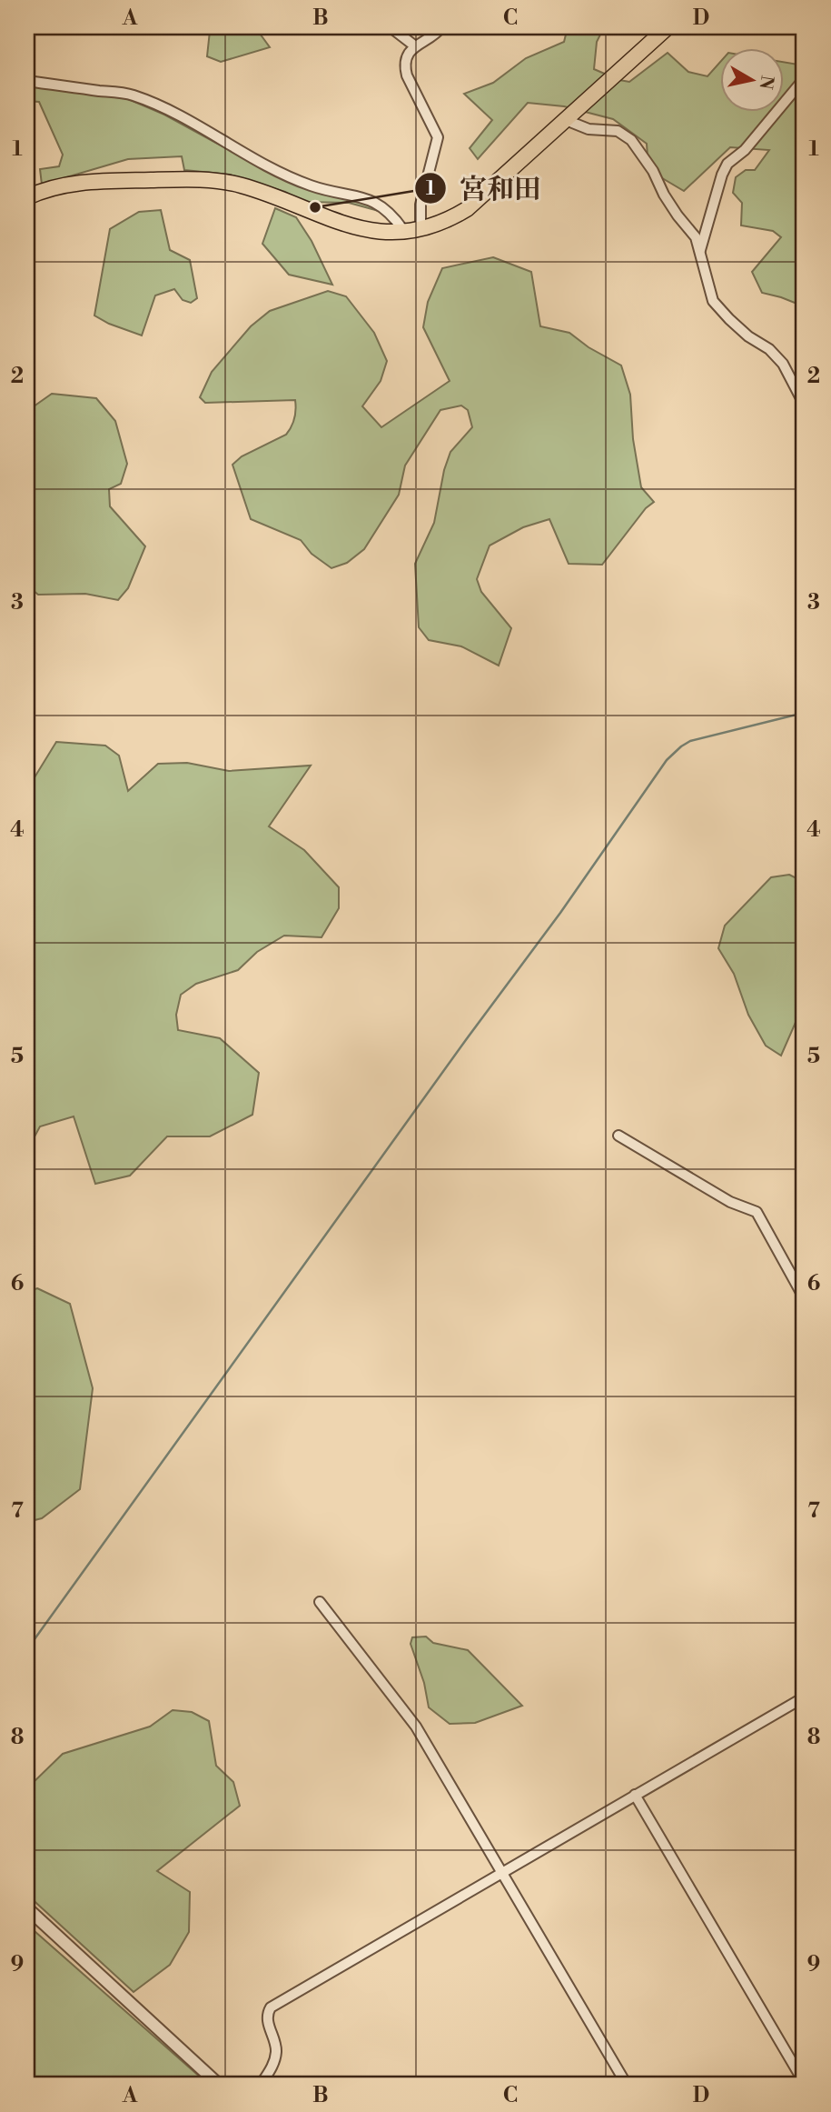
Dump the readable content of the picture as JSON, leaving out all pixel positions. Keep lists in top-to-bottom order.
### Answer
{
  "places": ["宮和田"],
  "north": "right",
  "grid": {
    "columns": [
      "A",
      "B",
      "C",
      "D"
    ],
    "rows": [
      "1",
      "2",
      "3",
      "4",
      "5",
      "6",
      "7",
      "8",
      "9"
    ]
  }
}
